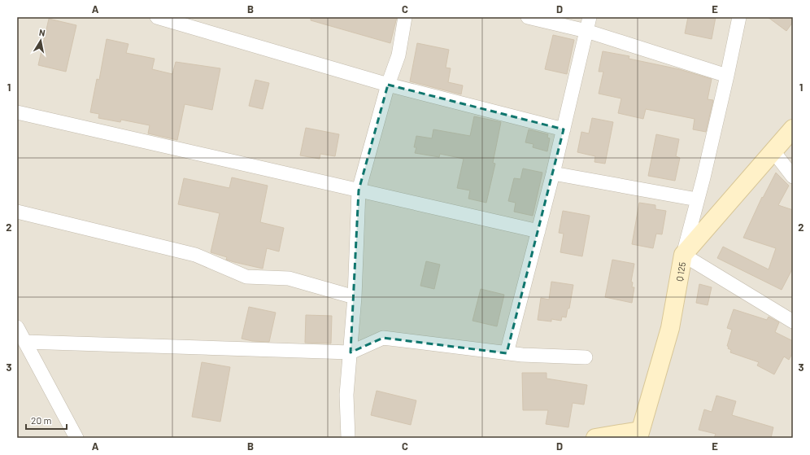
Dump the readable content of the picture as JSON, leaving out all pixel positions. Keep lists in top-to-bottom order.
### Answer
{
  "streets": {
    "street": ["Q 125"]
  },
  "scale_bar": "20 m",
  "north": "top",
  "grid": {
    "columns": [
      "A",
      "B",
      "C",
      "D",
      "E"
    ],
    "rows": ["1", "2", "3"]
  }
}
